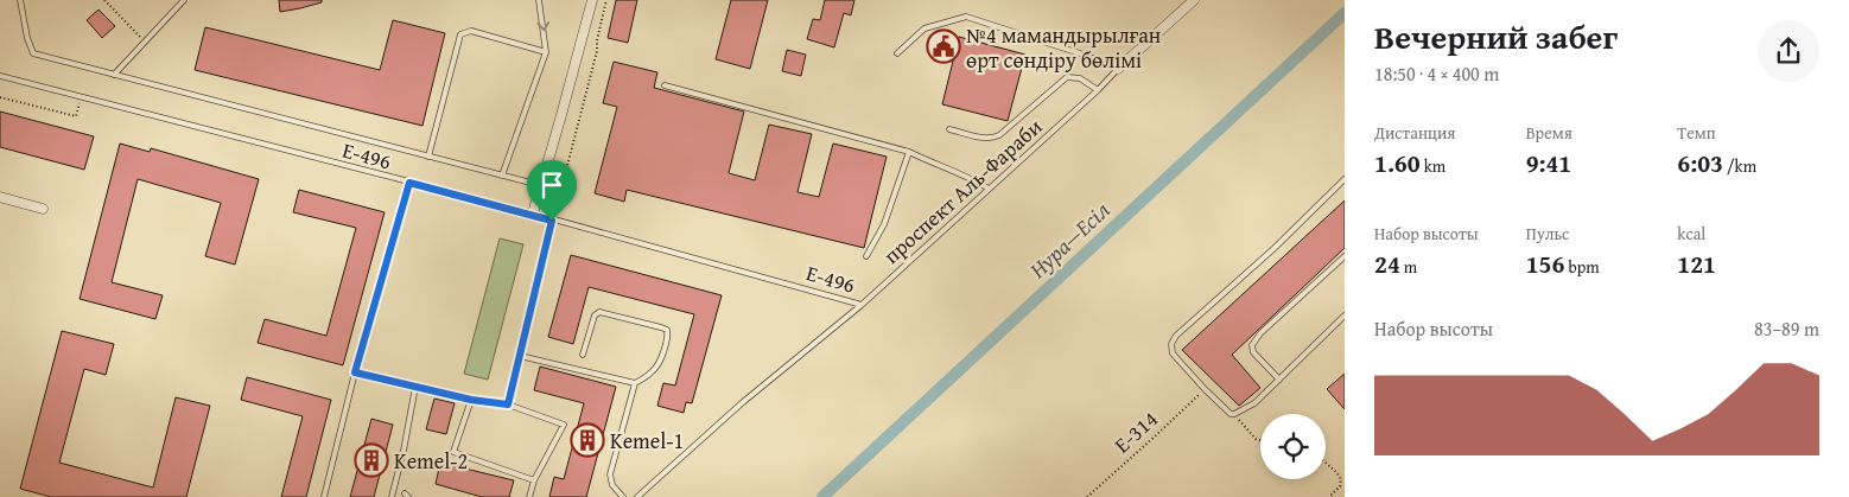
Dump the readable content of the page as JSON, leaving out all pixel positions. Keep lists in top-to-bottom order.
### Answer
{
  "streets": {
    "lane": ["E-496", "проспект Аль-Фараби"],
    "path": ["E-314"]
  },
  "crossings": [
    ["E-496", "проспект Аль-Фараби"]
  ],
  "water": ["Нура—Есіл"],
  "places": {
    "public building": ["№4 мамандырылған өрт сөндіру бөлімі"],
    "building": ["Kemel-1", "Kemel-2"]
  },
  "page": {
    "heading": ["Вечерний забег", "18:50 · 4 × 400 m"],
    "stats": [
      ["Дистанция", "1.60 km"],
      ["Время", "9:41"],
      ["Темп", "6:03 /km"],
      ["Набор высоты", "24 m"],
      ["Пульс", "156 bpm"],
      ["kcal", "121"]
    ],
    "chart": ["Набор высоты", "83–89 m"]
  }
}
